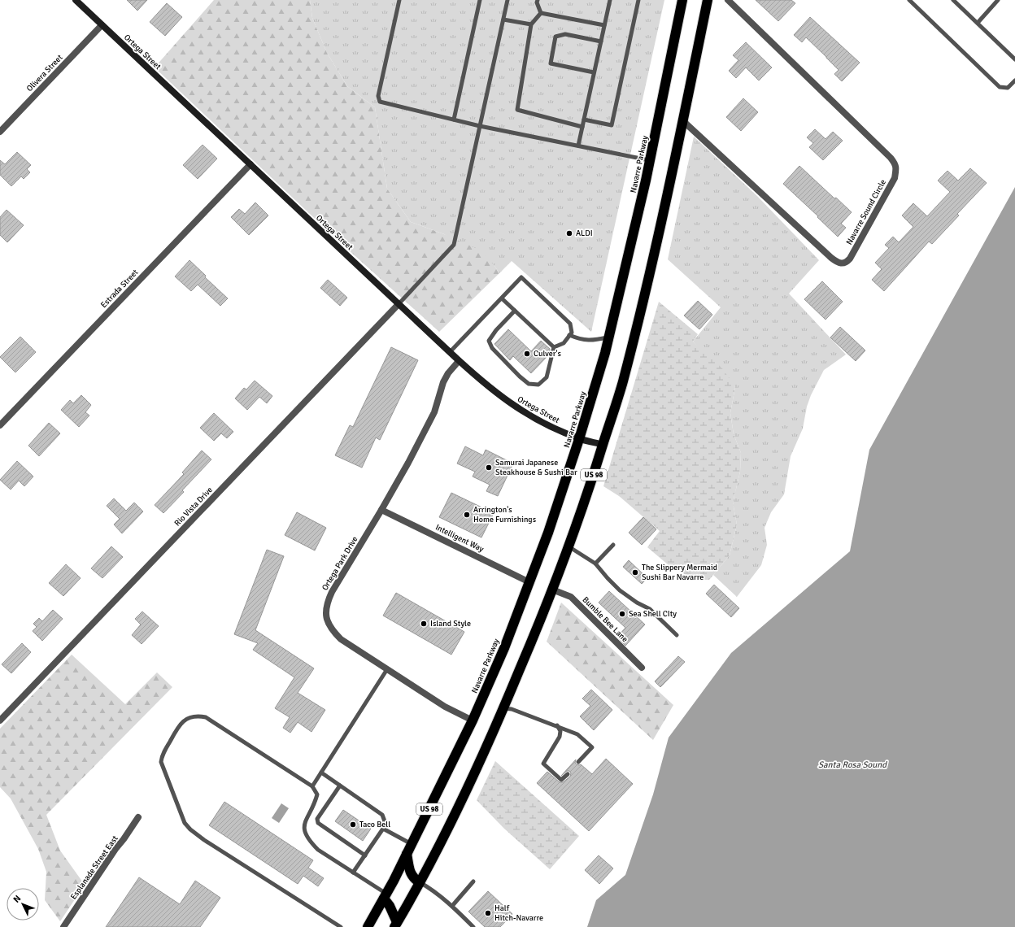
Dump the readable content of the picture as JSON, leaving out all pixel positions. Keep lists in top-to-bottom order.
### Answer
{
  "streets": {
    "highway": ["Navarre Parkway", "US 98"],
    "street": [
      "Ortega Street",
      "Olivera Street",
      "Navarre Sound Circle",
      "Estrada Street",
      "Rio Vista Drive",
      "Intelligent Way",
      "Ortega Park Drive",
      "Bumble Bee Lane",
      "Esplanade Street East"
    ]
  },
  "crossings": [
    ["Ortega Street", "Olivera Street"],
    ["Ortega Street", "Navarre Parkway"],
    ["Ortega Street", "Estrada Street"],
    ["Ortega Street", "US 98"],
    ["Ortega Street", "Rio Vista Drive"],
    ["Ortega Street", "Ortega Park Drive"],
    ["Navarre Parkway", "Intelligent Way"],
    ["Navarre Parkway", "Ortega Park Drive"],
    ["Navarre Sound Circle", "US 98"],
    ["US 98", "Bumble Bee Lane"],
    ["Intelligent Way", "Ortega Park Drive"]
  ],
  "water": ["Santa Rosa Sound"],
  "places": [
    "ALDI",
    "Culver's",
    "Samurai Japanese Steakhouse & Sushi Bar",
    "Arrington's Home Furnishings",
    "The Slippery Mermaid Sushi Bar Navarre",
    "Sea Shell CIty",
    "Island Style",
    "Taco Bell",
    "Half Hitch-Navarre"
  ],
  "north": "top left"
}
